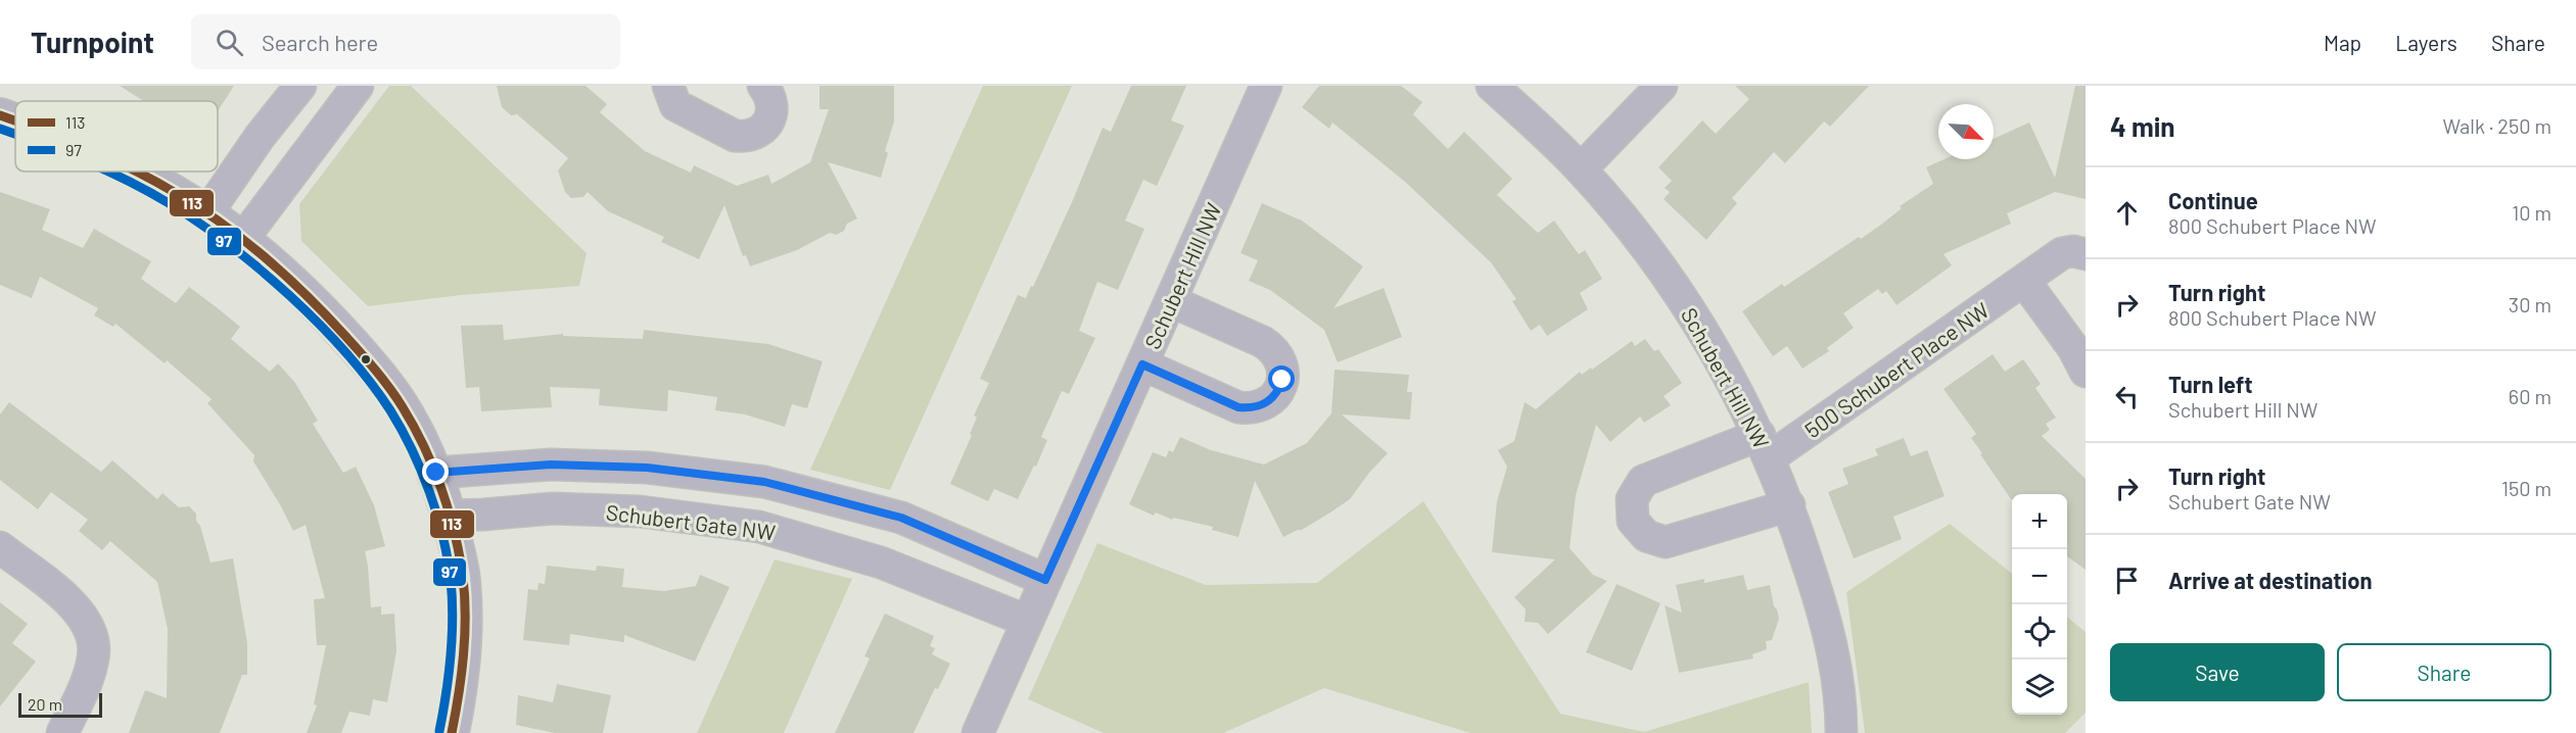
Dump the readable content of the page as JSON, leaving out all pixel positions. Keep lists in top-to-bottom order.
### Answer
{
  "streets": {
    "street": ["Schubert Hill NW", "500 Schubert Place NW", "Schubert Gate NW"]
  },
  "crossings": [
    ["Schubert Hill NW", "500 Schubert Place NW"],
    ["Schubert Hill NW", "Schubert Gate NW"]
  ],
  "lines": ["transit line 113", "transit line 97"],
  "legend": ["113", "97"],
  "scale_bar": "20 m",
  "north": "bottom right",
  "page": {
    "header": "Turnpoint",
    "search": "Search here",
    "nav": ["Map", "Layers", "Share"],
    "heading": ["4 min", "Walk · 250 m"],
    "list": [
      ["Continue", "800 Schubert Place NW", "10 m"],
      ["Turn right", "800 Schubert Place NW", "30 m"],
      ["Turn left", "Schubert Hill NW", "60 m"],
      ["Turn right", "Schubert Gate NW", "150 m"],
      "Arrive at destination"
    ],
    "map_buttons": ["+", "−"],
    "buttons": ["Save", "Share"],
    "scale": "20 m"
  }
}
